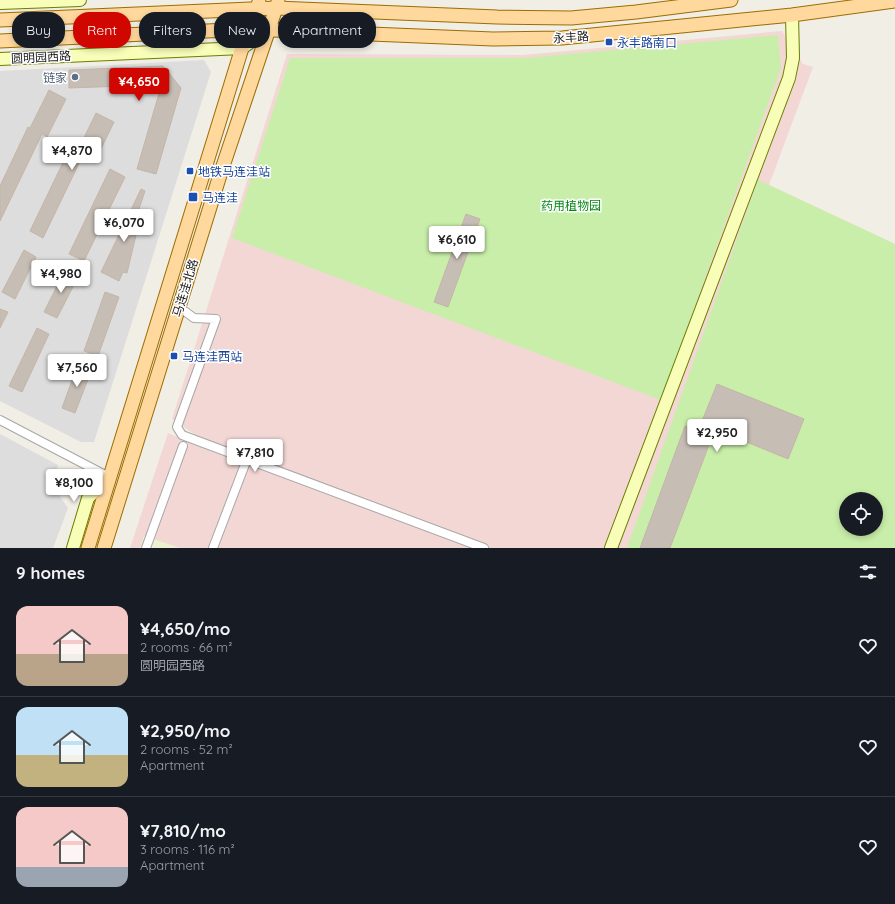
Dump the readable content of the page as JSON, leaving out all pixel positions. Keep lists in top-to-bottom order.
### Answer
{
  "streets": {
    "main road": ["永丰路", "圆明园西路", "马连洼北路"]
  },
  "crossings": [
    ["永丰路", "马连洼北路"],
    ["圆明园西路", "马连洼北路"]
  ],
  "parks": ["药用植物园"],
  "places": {
    "transit": [
      "永丰路南口",
      "地铁马连洼站",
      "马连洼",
      "马连洼西站"
    ],
    "other": ["链家"]
  },
  "page": {
    "chip": [
      "Buy",
      "Rent",
      "Filters",
      "New",
      "Apartment"
    ],
    "price": [
      "¥4,650",
      "¥4,870",
      "¥6,070",
      "¥6,610",
      "¥4,980",
      "¥7,560",
      "¥2,950",
      "¥7,810",
      "¥8,100"
    ],
    "heading": "9 homes",
    "list": [
      {
        "name": "¥4,650/mo",
        "note": "2 rooms · 66 m² · 圆明园西路"
      },
      {
        "name": "¥2,950/mo",
        "note": "2 rooms · 52 m² · Apartment"
      },
      {
        "name": "¥7,810/mo",
        "note": "3 rooms · 116 m² · Apartment"
      }
    ]
  }
}
